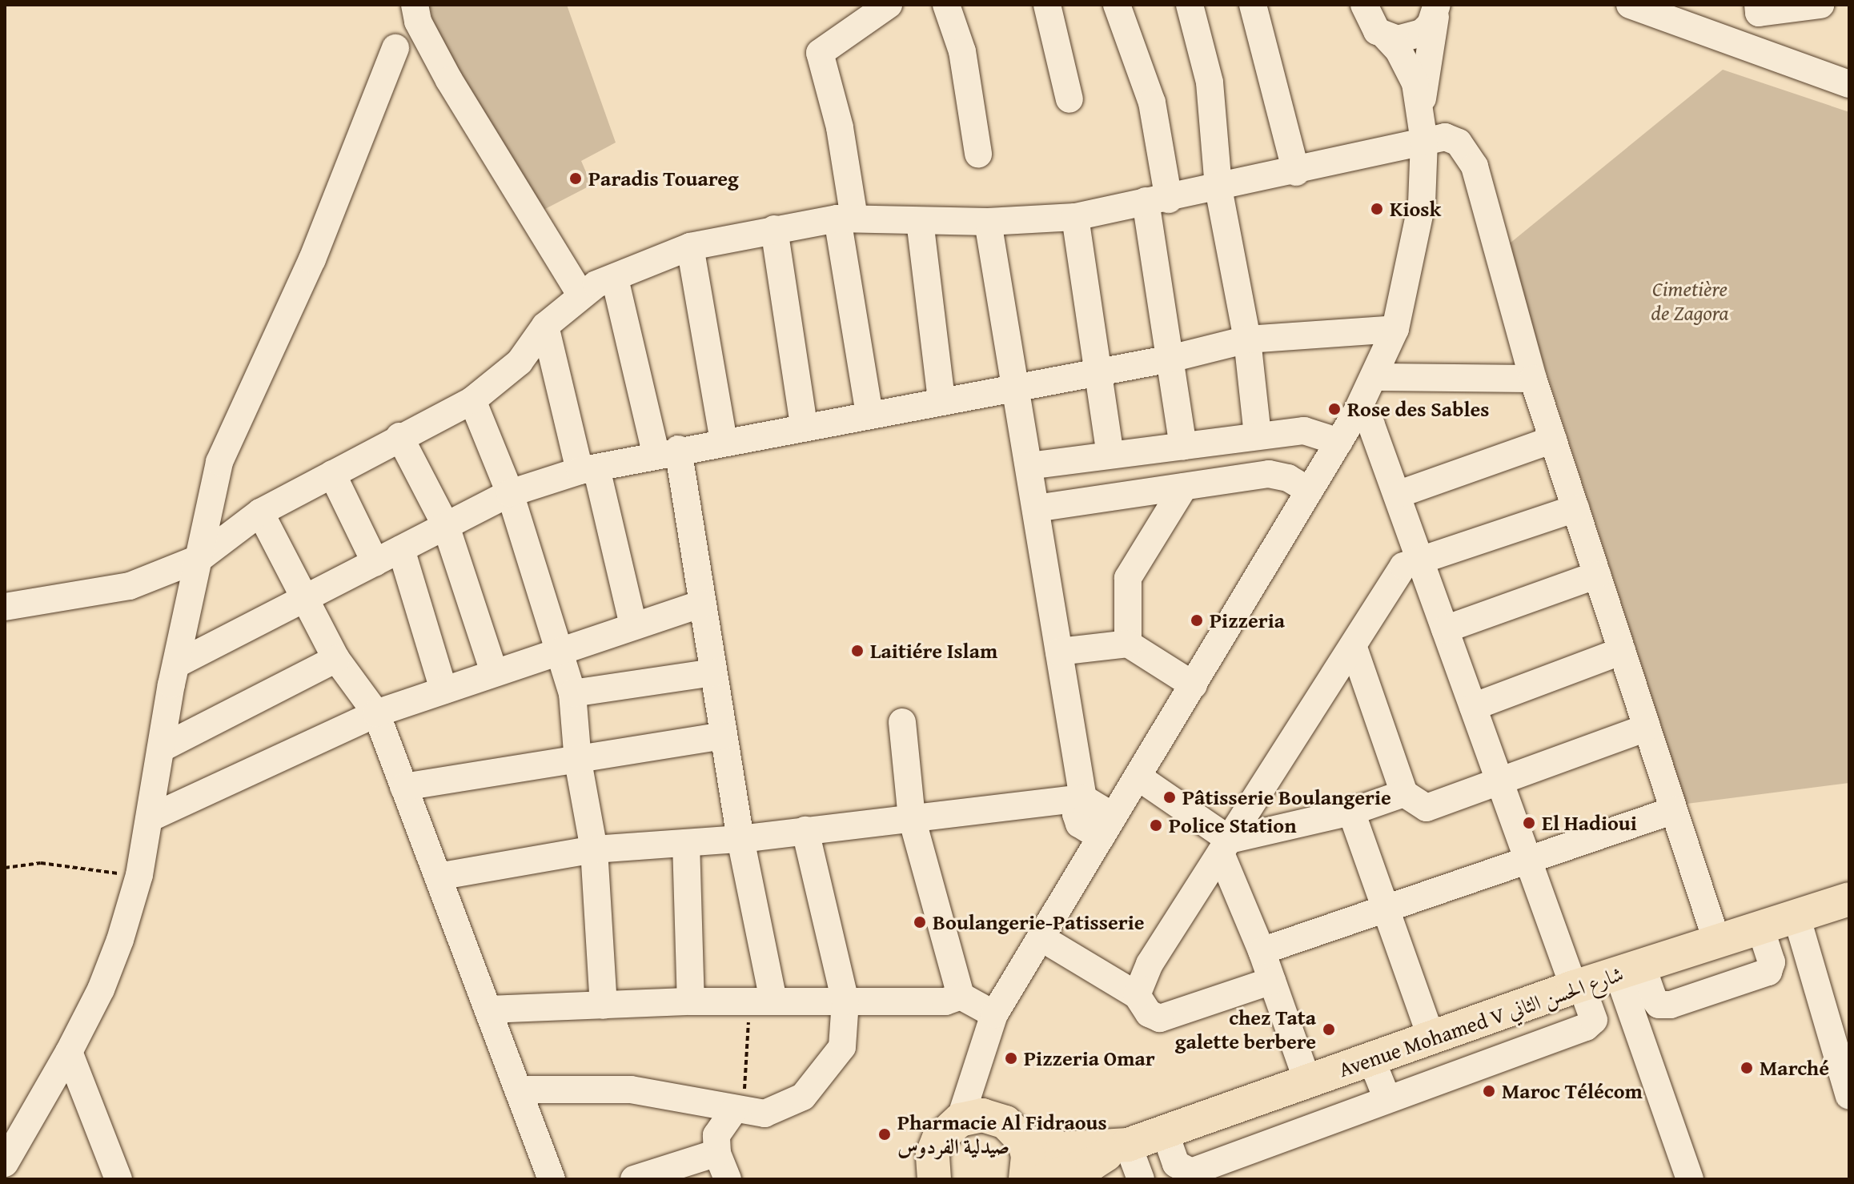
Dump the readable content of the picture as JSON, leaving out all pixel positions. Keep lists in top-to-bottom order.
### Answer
{
  "streets": {
    "main road": ["Avenue Mohamed V شارع الحسن الثاني"]
  },
  "parks": ["Cimetière de Zagora"],
  "places": [
    "Paradis Touareg",
    "Kiosk",
    "Rose des Sables",
    "Pizzeria",
    "Laitiére Islam",
    "Pâtisserie Boulangerie",
    "El Hadioui",
    "Police Station",
    "Boulangerie-Patisserie",
    "chez Tata galette berbere",
    "Pizzeria Omar",
    "Marché",
    "Maroc Télécom",
    "Pharmacie Al Fidraous صيدلية الفردوس"
  ]
}
